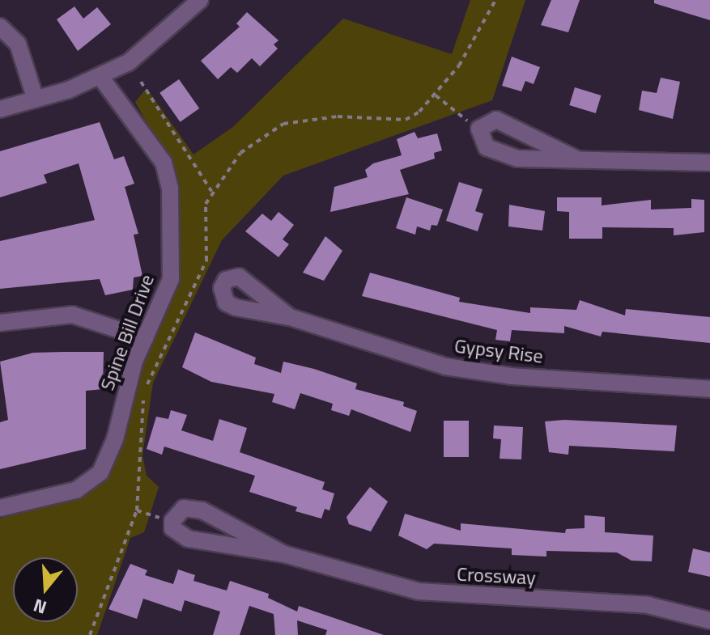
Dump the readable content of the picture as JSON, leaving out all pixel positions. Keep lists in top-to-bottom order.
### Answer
{
  "streets": {
    "street": ["Spine Bill Drive", "Gypsy Rise", "Crossway"]
  },
  "north": "bottom"
}
